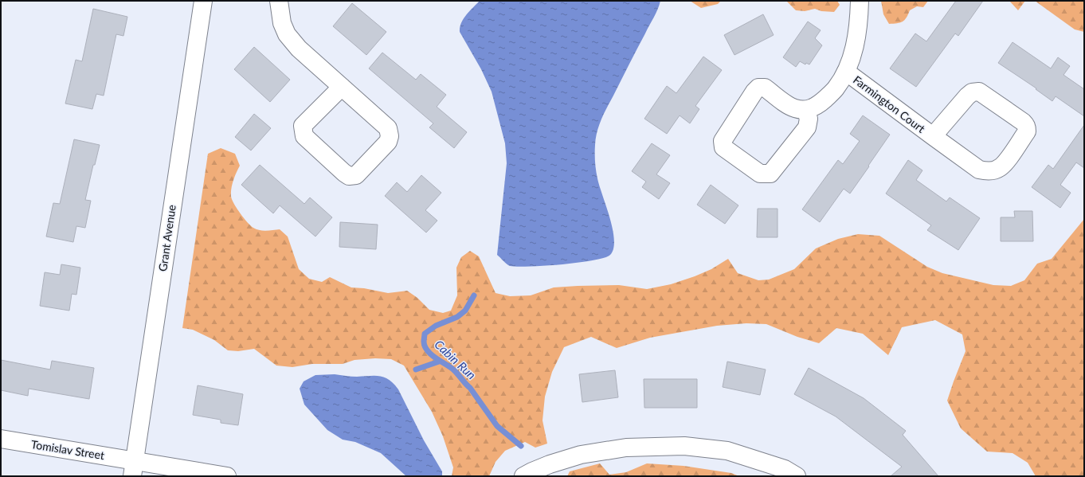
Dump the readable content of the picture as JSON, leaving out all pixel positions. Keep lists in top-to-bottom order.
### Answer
{
  "streets": {
    "street": ["Farmington Court", "Grant Avenue", "Tomislav Street"]
  },
  "crossings": [
    ["Grant Avenue", "Tomislav Street"]
  ],
  "water": ["Cabin Run"]
}
